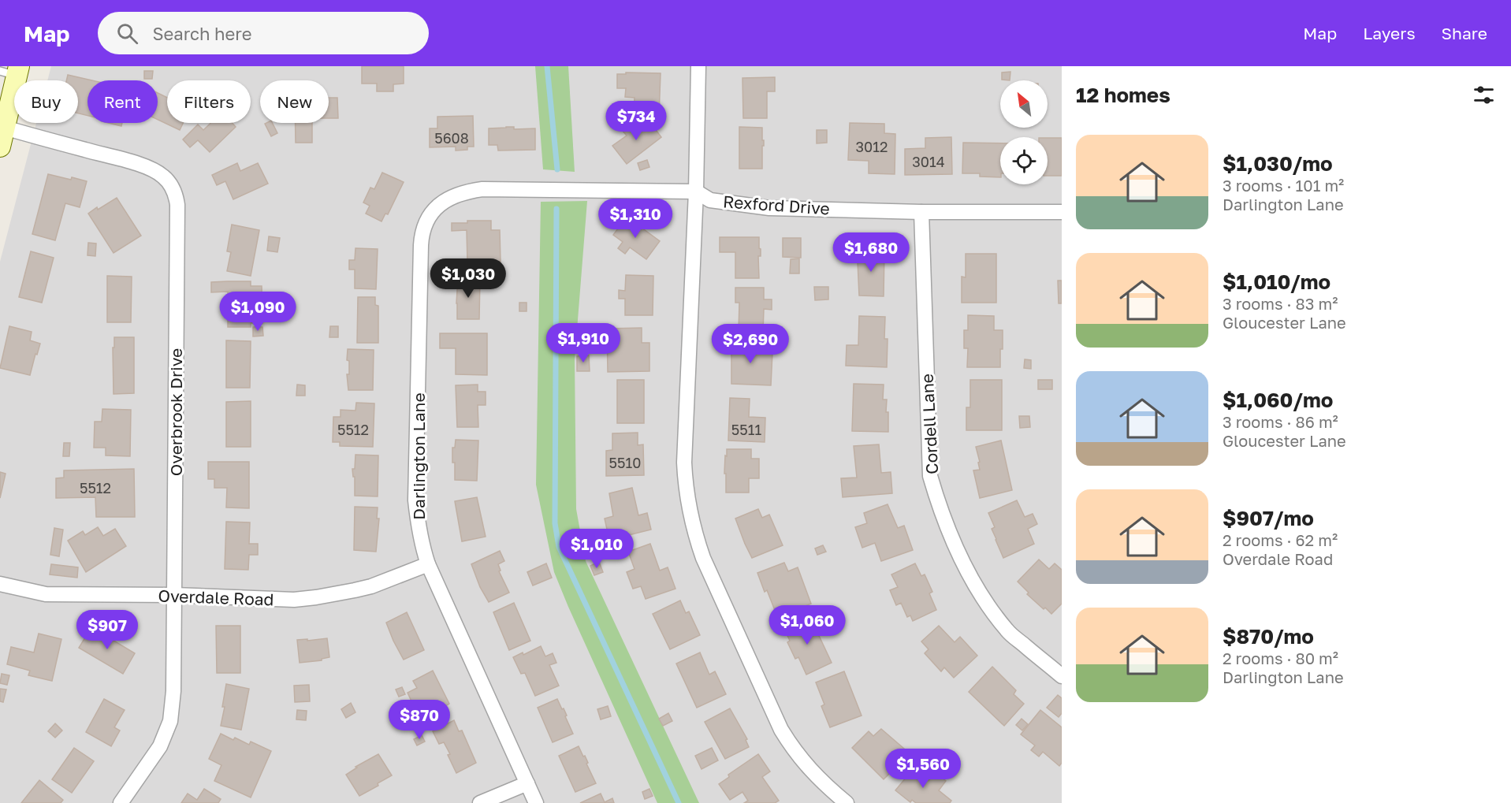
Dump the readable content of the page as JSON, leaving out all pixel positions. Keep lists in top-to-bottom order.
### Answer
{
  "streets": {
    "street": [
      "Rexford Drive",
      "Overbrook Drive",
      "Cordell Lane",
      "Darlington Lane",
      "Overdale Road"
    ]
  },
  "crossings": [
    ["Rexford Drive", "Cordell Lane"],
    ["Rexford Drive", "Darlington Lane"],
    ["Overbrook Drive", "Overdale Road"],
    ["Darlington Lane", "Overdale Road"]
  ],
  "house_numbers": [
    "5608",
    "3012",
    "3014",
    "5512",
    "5511",
    "5510",
    "5512"
  ],
  "north": "top left",
  "page": {
    "header": "Map",
    "search": "Search here",
    "nav": ["Map", "Layers", "Share"],
    "heading": "12 homes",
    "chip": [
      "Buy",
      "Rent",
      "Filters",
      "New"
    ],
    "price": [
      "$734",
      "$1,310",
      "$1,680",
      "$1,030",
      "$1,090",
      "$1,910",
      "$2,690",
      "$1,010",
      "$1,060",
      "$907",
      "$870",
      "$1,560"
    ],
    "list": [
      {
        "name": "$1,030/mo",
        "note": "3 rooms · 101 m² · Darlington Lane"
      },
      {
        "name": "$1,010/mo",
        "note": "3 rooms · 83 m² · Gloucester Lane"
      },
      {
        "name": "$1,060/mo",
        "note": "3 rooms · 86 m² · Gloucester Lane"
      },
      {
        "name": "$907/mo",
        "note": "2 rooms · 62 m² · Overdale Road"
      },
      {
        "name": "$870/mo",
        "note": "2 rooms · 80 m² · Darlington Lane"
      }
    ]
  }
}
